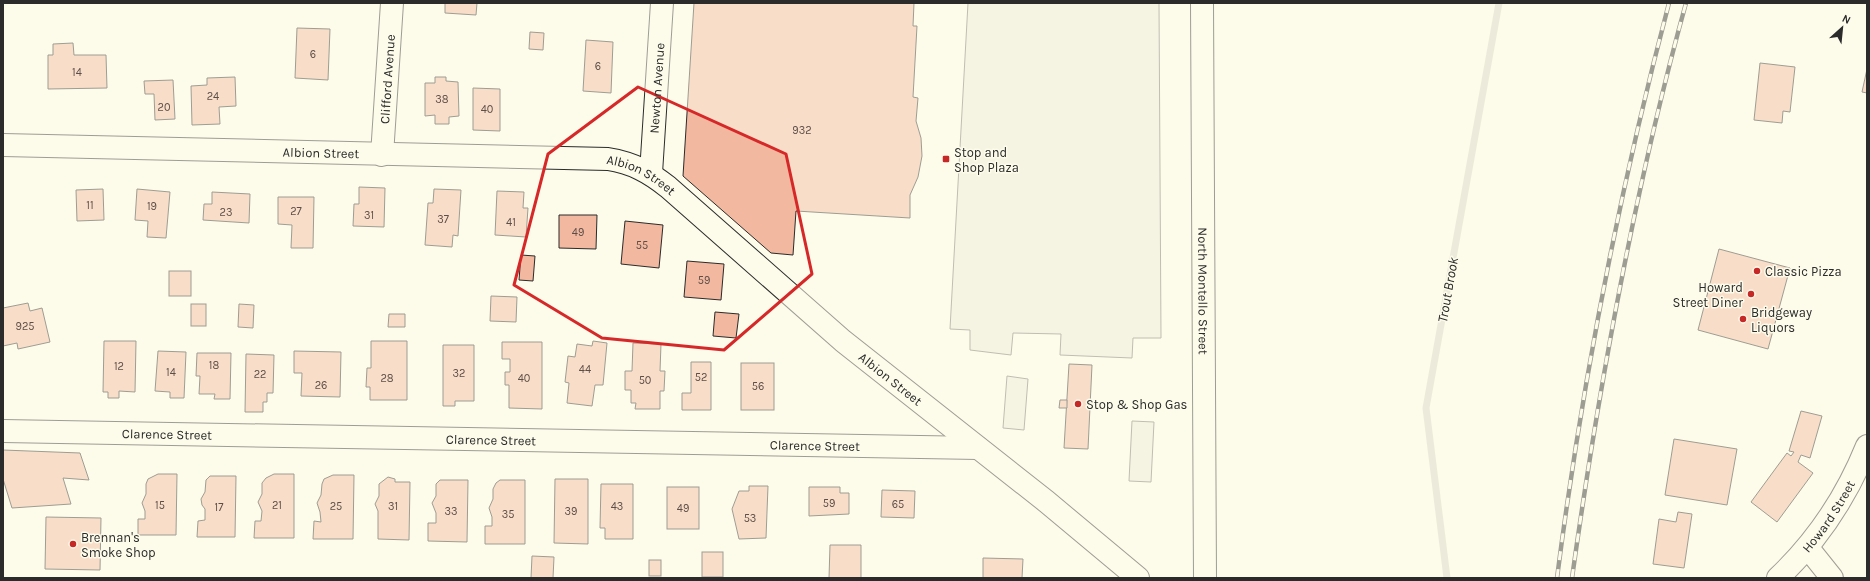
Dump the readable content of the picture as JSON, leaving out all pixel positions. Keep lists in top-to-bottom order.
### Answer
{
  "streets": {
    "street": [
      "Clifford Avenue",
      "Newton Avenue",
      "Albion Street",
      "North Montello Street",
      "Clarence Street",
      "Howard Street"
    ]
  },
  "crossings": [
    ["Clifford Avenue", "Albion Street"],
    ["Newton Avenue", "Albion Street"],
    ["Albion Street", "Clarence Street"]
  ],
  "water": ["Trout Brook"],
  "places": {
    "transit": ["Stop and Shop Plaza"],
    "other": [
      "Classic Pizza",
      "Howard Street Diner",
      "Bridgeway Liquors",
      "Stop & Shop Gas",
      "Brennan's Smoke Shop"
    ]
  },
  "house_numbers": [
    "6",
    "6",
    "14",
    "24",
    "38",
    "20",
    "40",
    "932",
    "11",
    "19",
    "27",
    "23",
    "31",
    "37",
    "41",
    "49",
    "55",
    "59",
    "925",
    "18",
    "12",
    "44",
    "14",
    "32",
    "22",
    "52",
    "28",
    "40",
    "50",
    "26",
    "56",
    "59",
    "65",
    "15",
    "21",
    "25",
    "31",
    "43",
    "17",
    "49",
    "33",
    "39",
    "35",
    "53"
  ],
  "north": "top right"
}
